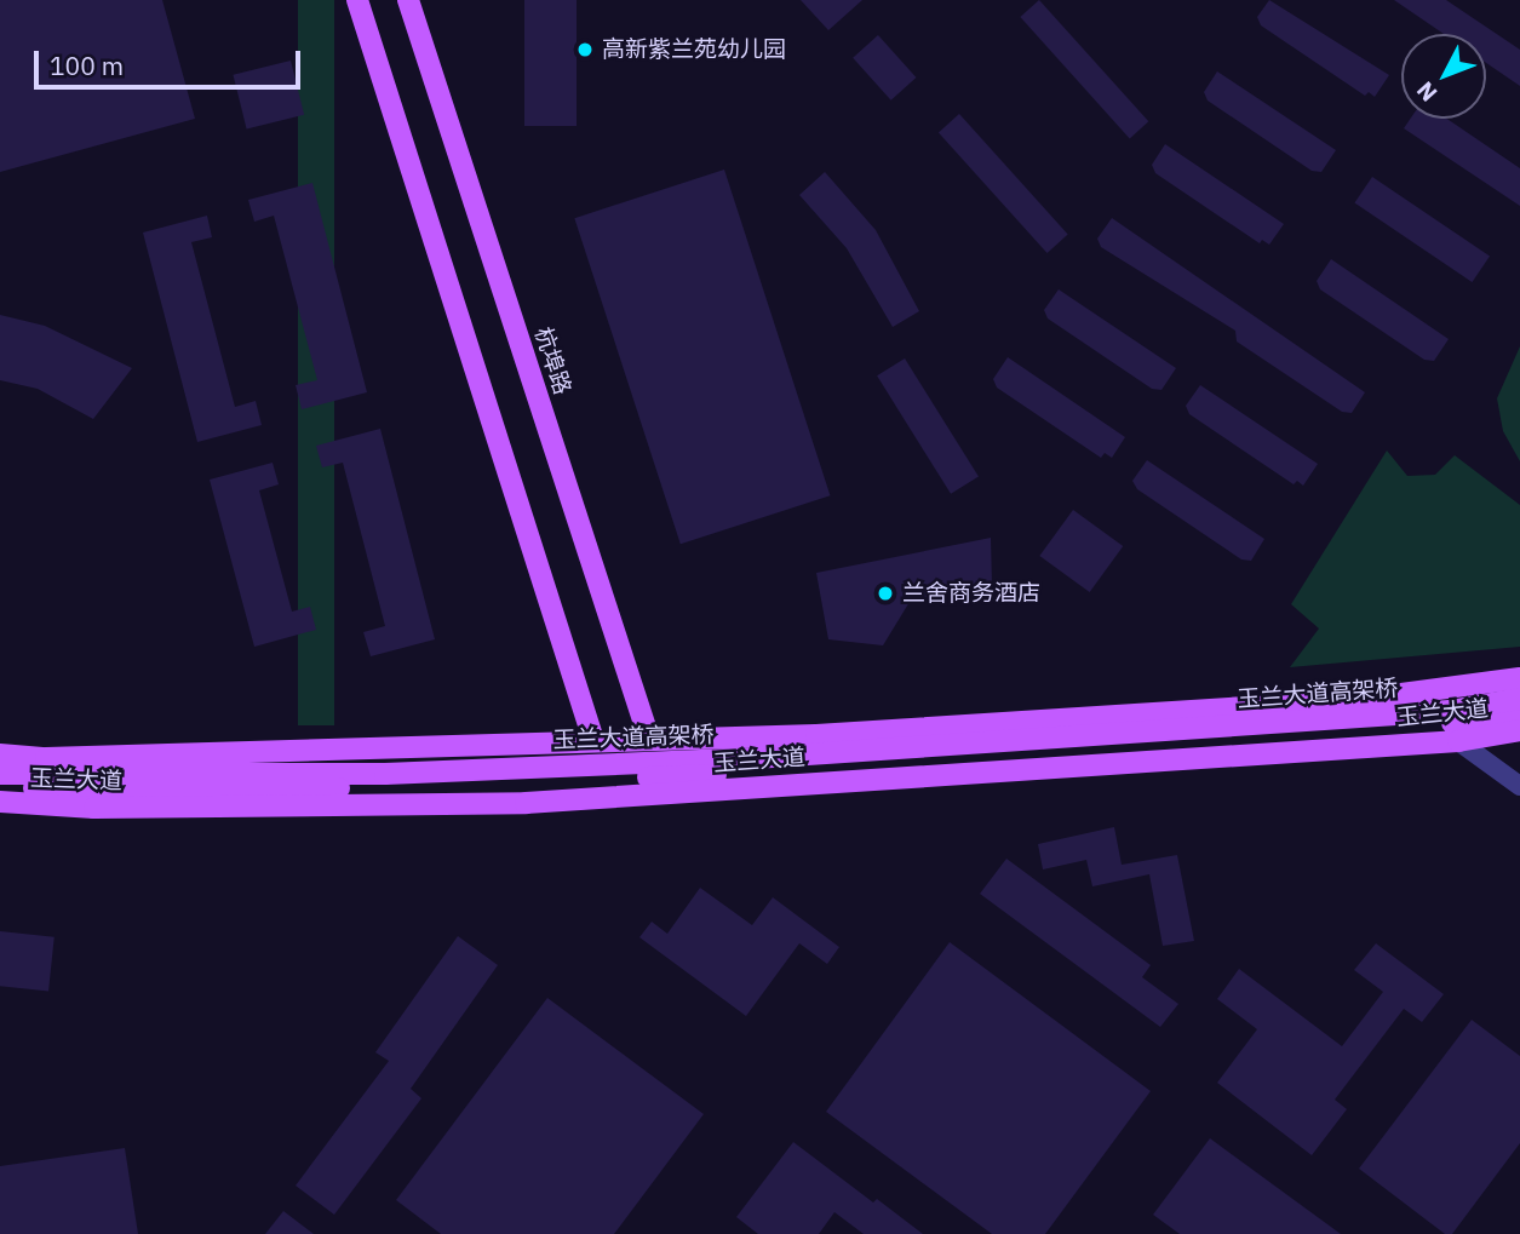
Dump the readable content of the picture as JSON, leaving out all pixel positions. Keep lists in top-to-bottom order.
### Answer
{
  "streets": {
    "main road": ["杭埠路", "玉兰大道高架桥", "玉兰大道"]
  },
  "crossings": [
    ["杭埠路", "玉兰大道"]
  ],
  "places": ["高新紫兰苑幼儿园", "兰舍商务酒店"],
  "scale_bar": "100 m",
  "north": "bottom left"
}
